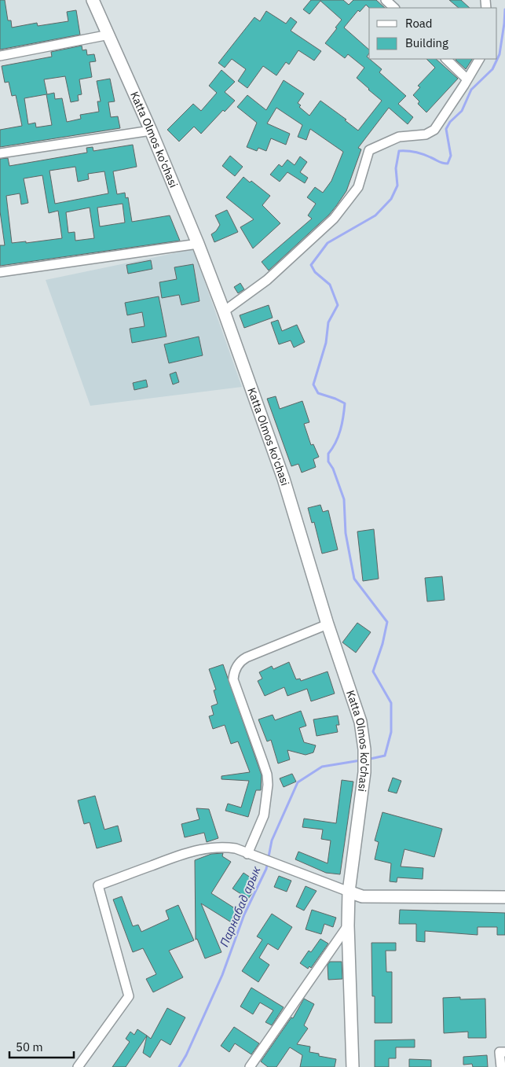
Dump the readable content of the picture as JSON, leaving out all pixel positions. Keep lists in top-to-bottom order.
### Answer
{
  "streets": {
    "street": ["Katta Olmos ko'chasi"]
  },
  "water": ["Парнабад арык"],
  "legend": ["Road", "Building"],
  "scale_bar": "50 m"
}
